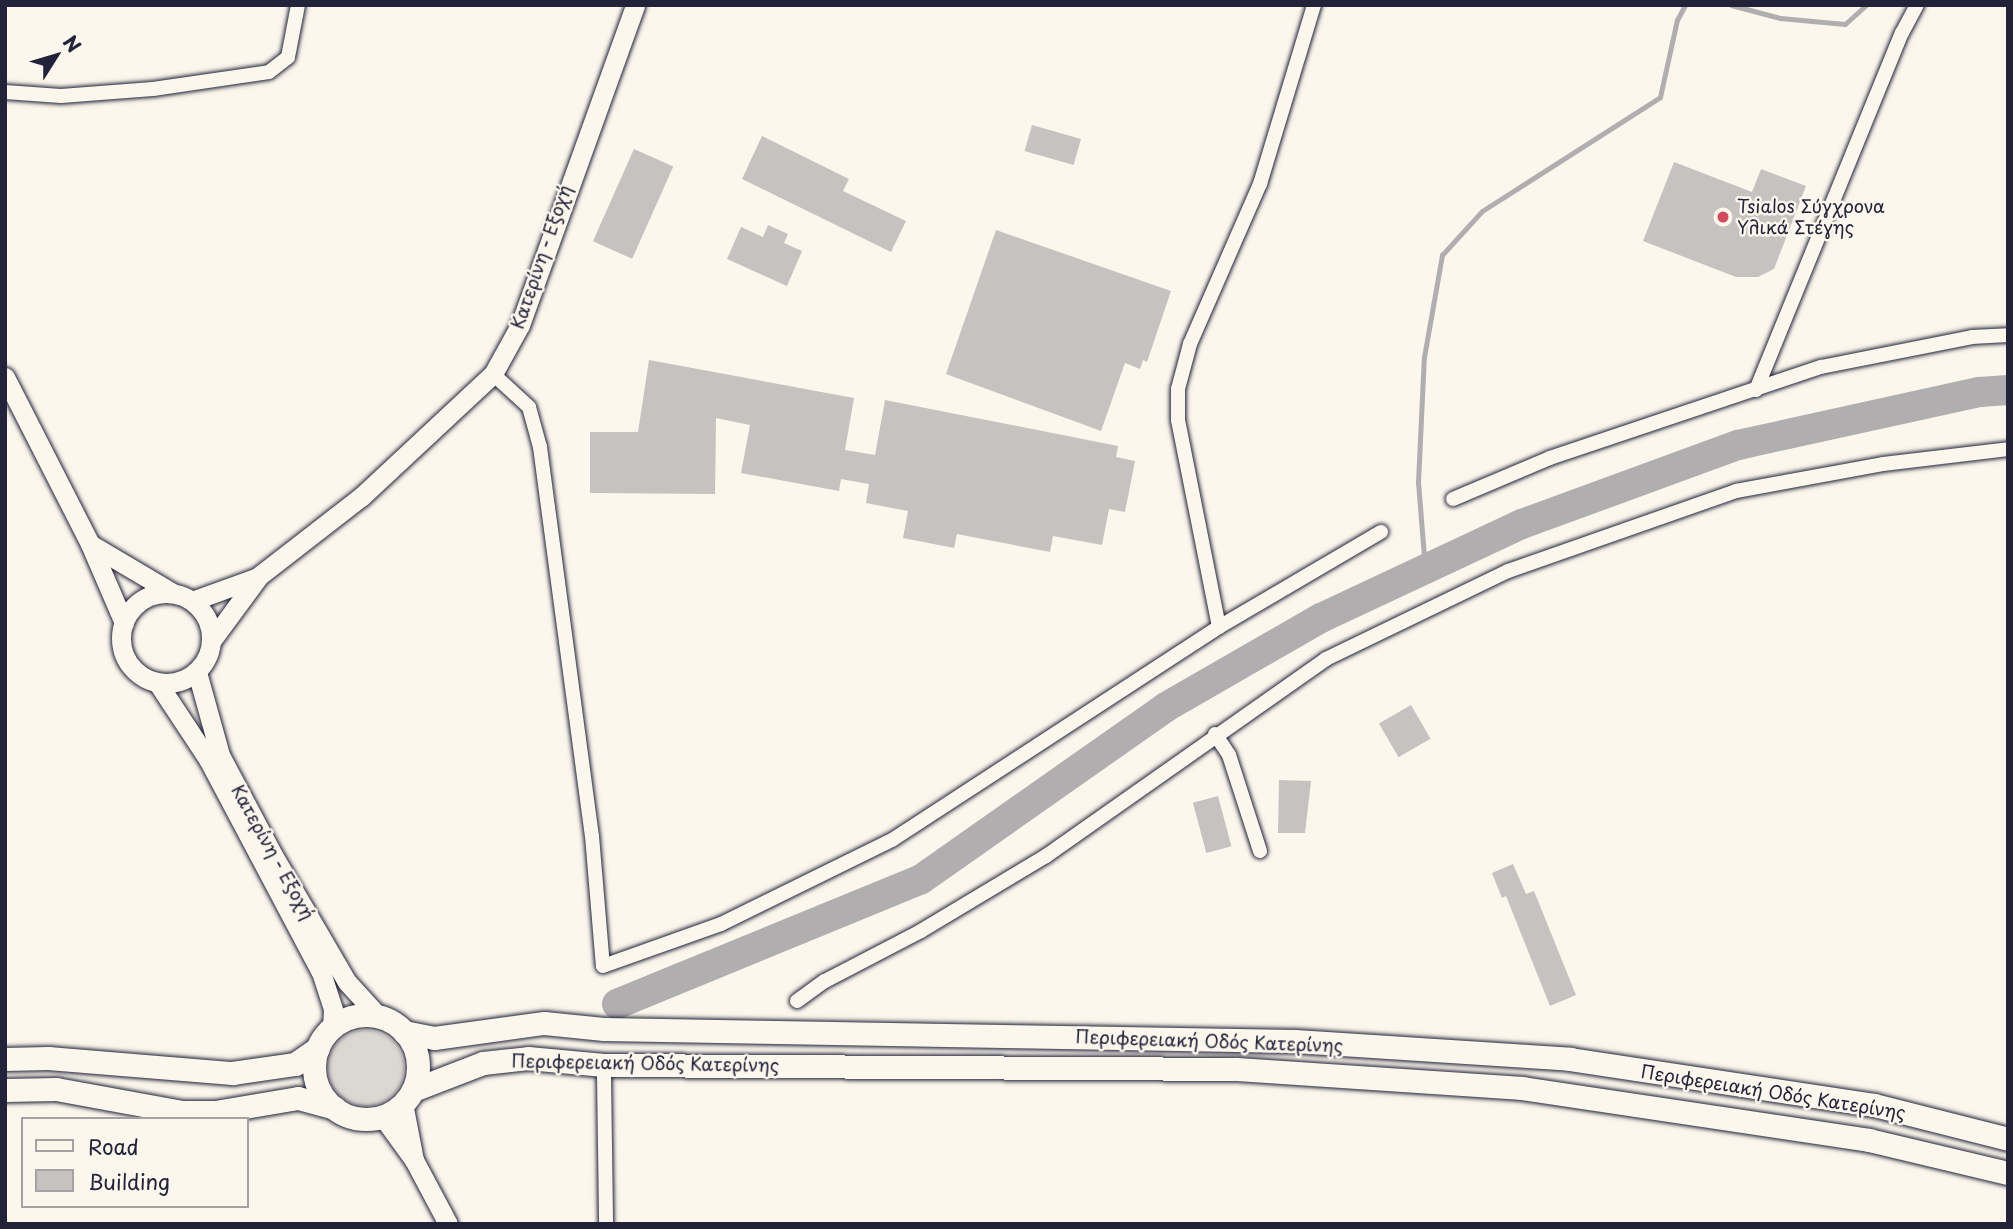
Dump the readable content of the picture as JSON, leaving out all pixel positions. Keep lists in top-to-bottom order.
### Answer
{
  "streets": {
    "main road": ["Κατερίνη - Εξοχή", "Περιφερειακή Οδός Κατερίνης"]
  },
  "crossings": [
    ["Κατερίνη - Εξοχή", "Περιφερειακή Οδός Κατερίνης"]
  ],
  "places": ["Tsialos Σύγχρονα Υλικά Στέγης"],
  "legend": ["Road", "Building"],
  "north": "top right"
}
